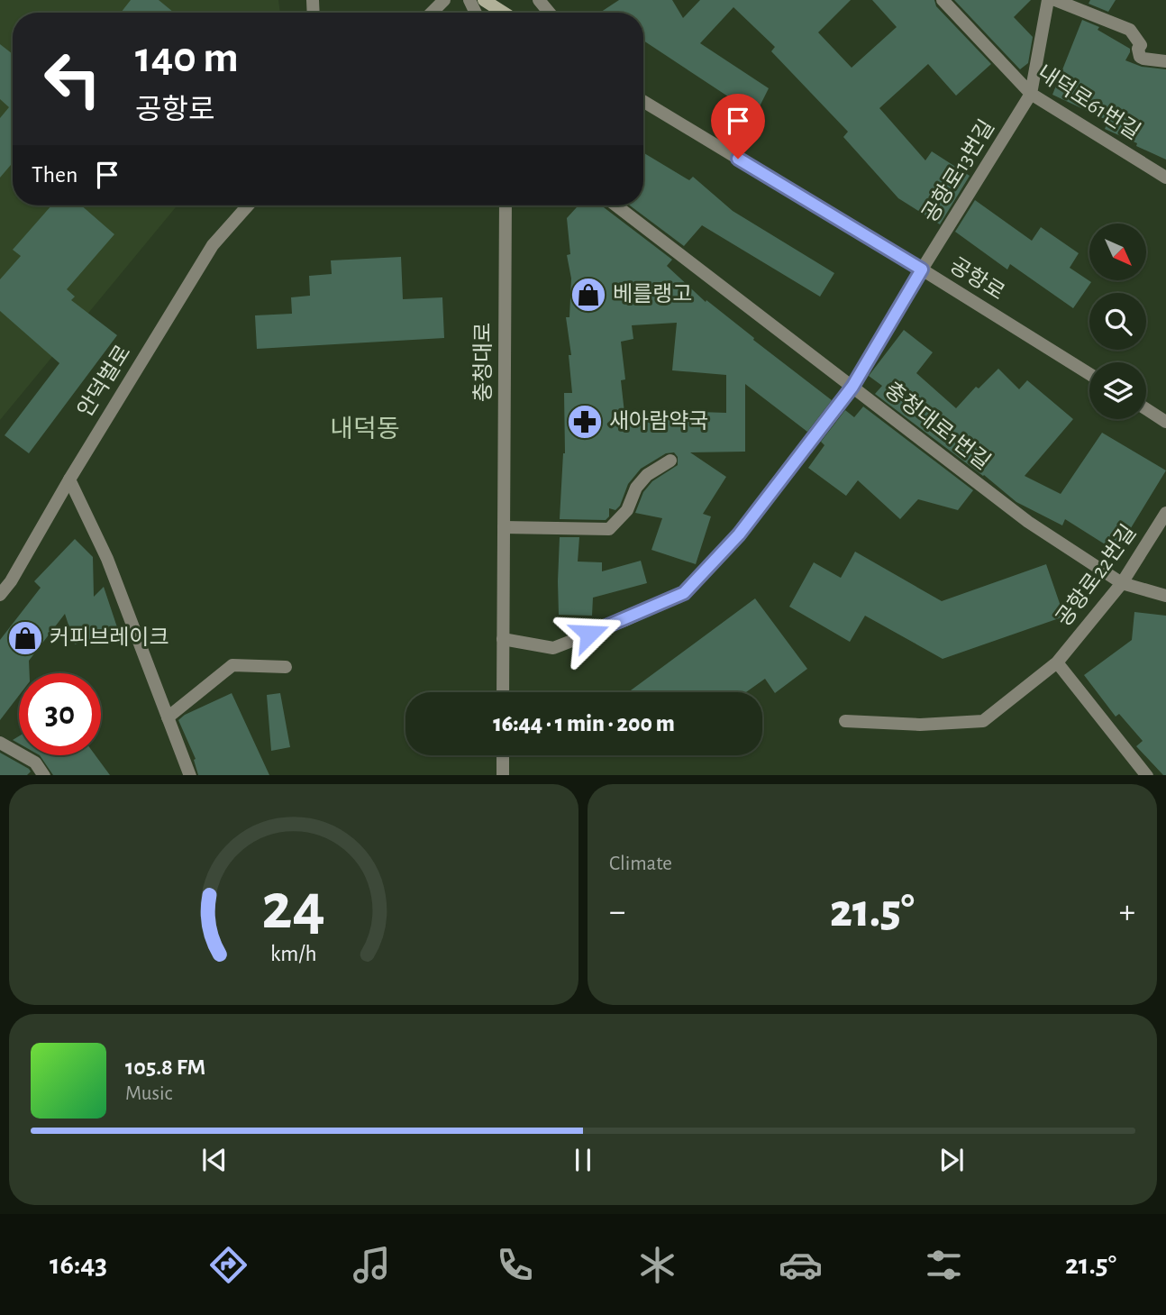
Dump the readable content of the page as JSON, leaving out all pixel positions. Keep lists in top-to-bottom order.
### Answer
{
  "streets": {
    "street": [
      "내덕로61번길",
      "공항로13번길",
      "공항로",
      "충청대로",
      "안덕벌로",
      "충청대로1번길",
      "공항로22번길"
    ]
  },
  "crossings": [
    ["내덕로61번길", "공항로13번길"],
    ["공항로13번길", "공항로"],
    ["충청대로1번길", "공항로22번길"]
  ],
  "districts": ["내덕동"],
  "places": {
    "shop": ["베를랭고", "커피브레이크"],
    "pharmacy": ["새아람약국"]
  },
  "north": "bottom right",
  "page": {
    "turn": ["140 m", "공항로"],
    "then": "Then",
    "limit": "30",
    "trip": "16:44 · 1 min · 200 m",
    "tile": "Climate",
    "heat": ["−", "21.5°", "+"],
    "song": ["105.8 FM", "Music"],
    "tabs": ["16:43", "21.5°"],
    "gauge": ["24", "km/h"]
  }
}
